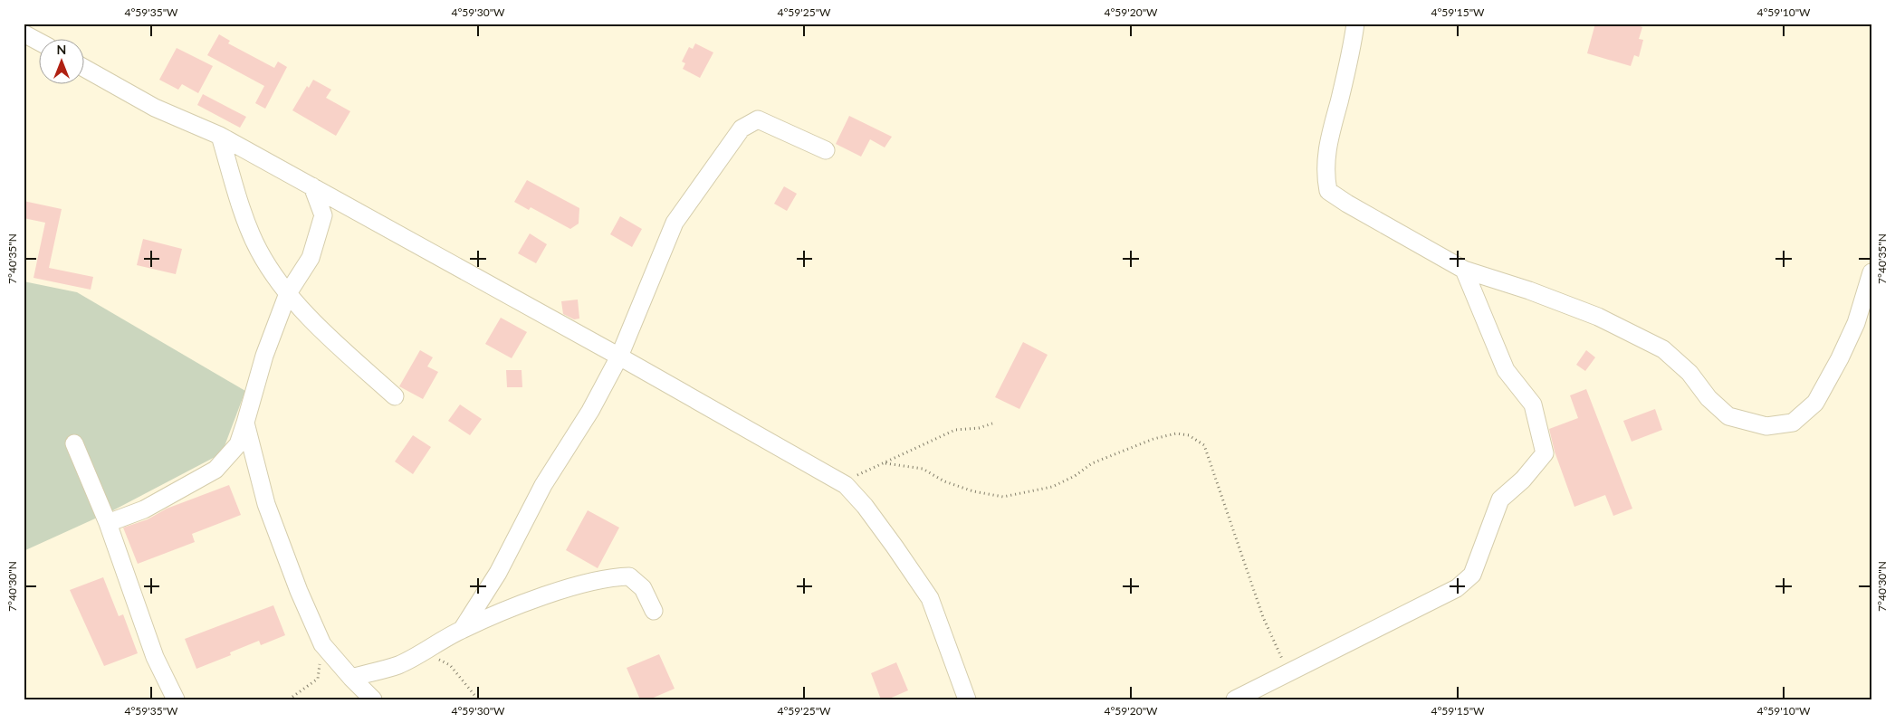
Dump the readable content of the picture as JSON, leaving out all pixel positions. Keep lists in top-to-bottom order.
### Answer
{
  "north": "top",
  "coordinates": [
    "4°59'35\"W",
    "4°59'30\"W",
    "4°59'25\"W",
    "4°59'20\"W",
    "4°59'15\"W",
    "4°59'10\"W",
    "7°40'35\"N",
    "7°40'30\"N"
  ]
}
